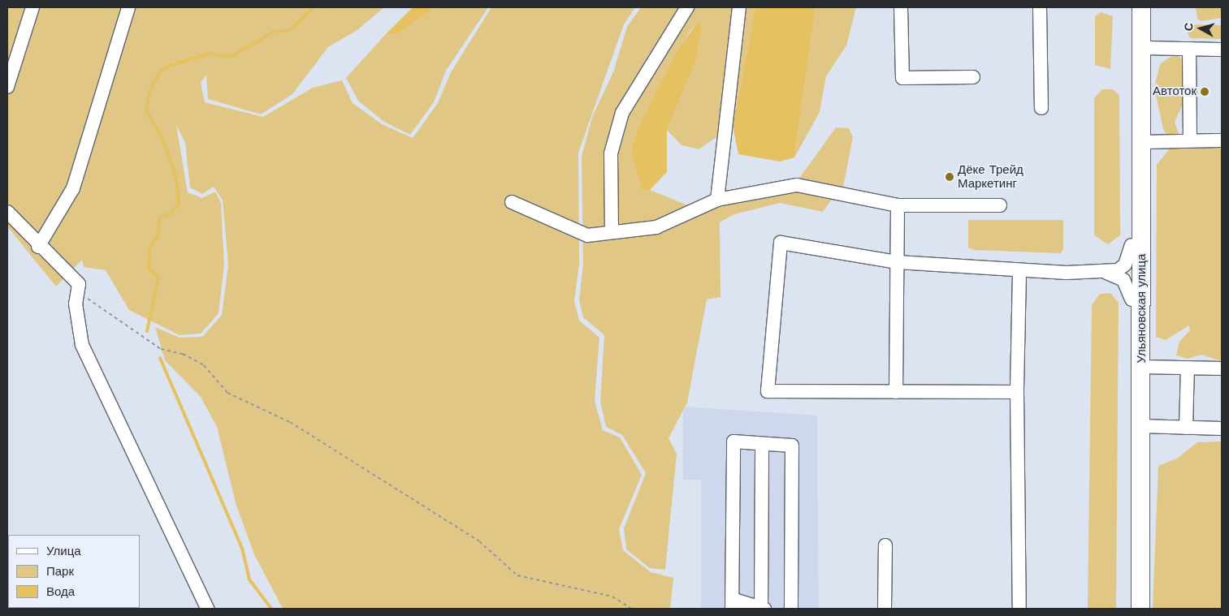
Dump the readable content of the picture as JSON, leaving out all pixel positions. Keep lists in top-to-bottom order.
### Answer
{
  "streets": {
    "highway": ["Ульяновская улица"]
  },
  "places": ["Автоток", "Дёке Трейд Маркетинг"],
  "legend": ["Улица", "Парк", "Вода"],
  "north": "left"
}
